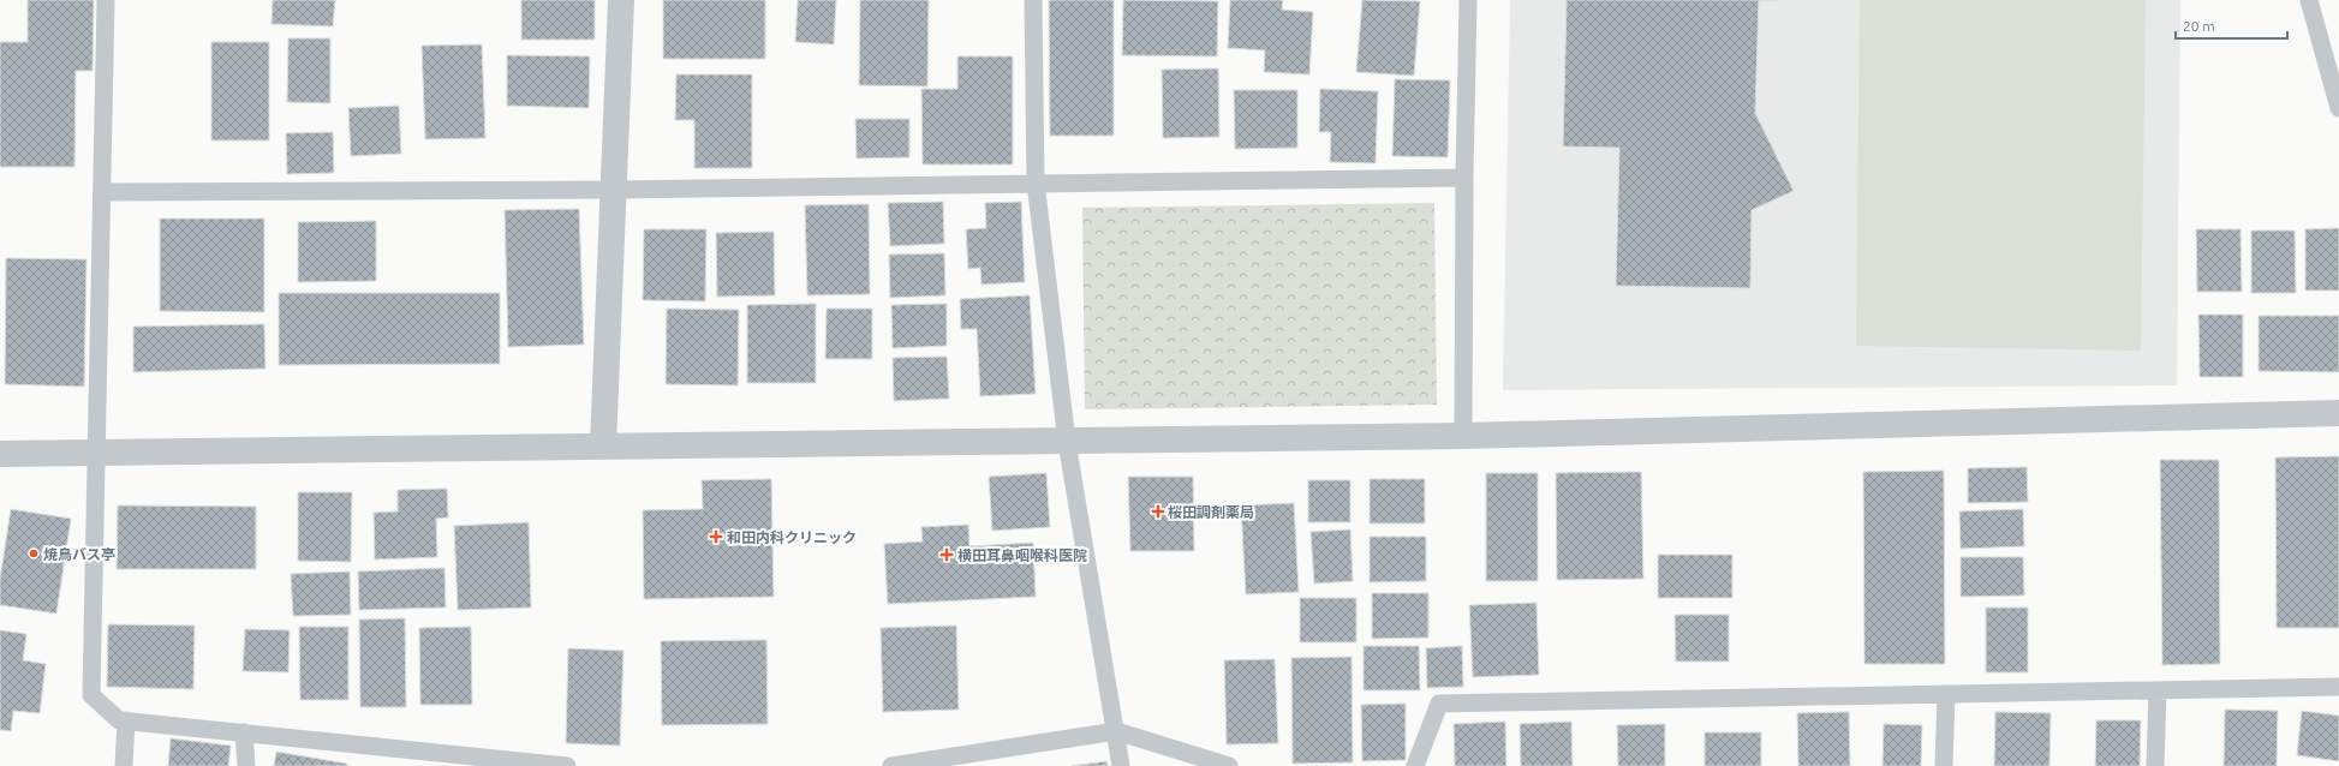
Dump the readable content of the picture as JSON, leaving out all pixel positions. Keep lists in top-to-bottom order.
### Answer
{
  "places": {
    "health": ["桜田調剤薬局", "和田内科クリニック", "横田耳鼻咽喉科医院"],
    "other": ["焼鳥バス亭"]
  },
  "scale_bar": "20 m"
}
